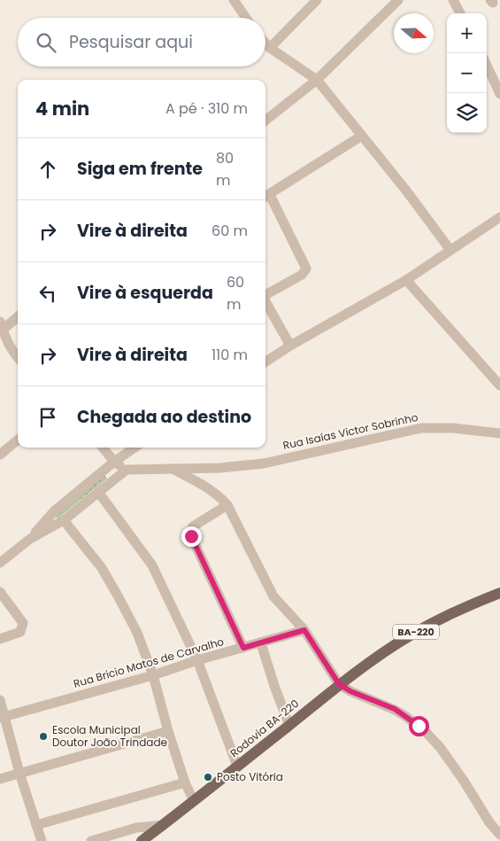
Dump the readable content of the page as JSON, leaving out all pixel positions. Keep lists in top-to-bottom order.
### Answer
{
  "streets": {
    "main road": ["BA-220", "Rodovia BA-220"],
    "street": ["Rua Isaías Victor Sobrinho", "Rua Bricio Matos de Carvalho"]
  },
  "crossings": [
    ["BA-220", "Rodovia BA-220"]
  ],
  "places": ["Escola Municipal Doutor João Trindade", "Posto Vitória"],
  "north": "right",
  "page": {
    "map_buttons": ["+", "−"],
    "search": "Pesquisar aqui",
    "heading": ["4 min", "A pé · 310 m"],
    "list": [
      ["Siga em frente", "80 m"],
      ["Vire à direita", "60 m"],
      ["Vire à esquerda", "60 m"],
      ["Vire à direita", "110 m"],
      "Chegada ao destino"
    ]
  }
}
